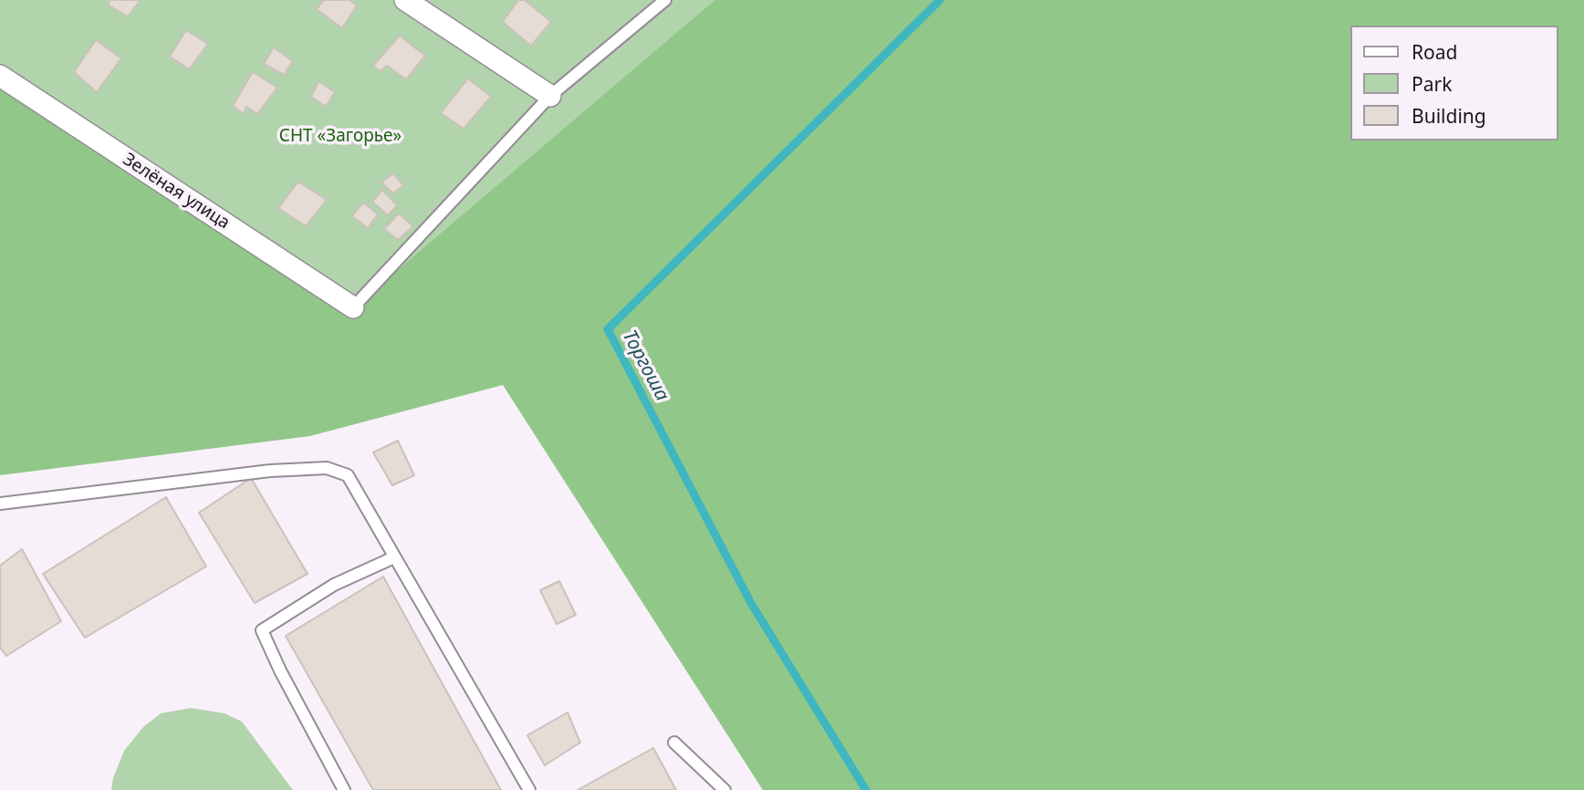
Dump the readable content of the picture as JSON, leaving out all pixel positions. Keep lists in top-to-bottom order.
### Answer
{
  "streets": {
    "street": ["Зелёная улица"]
  },
  "water": ["Торгоша"],
  "parks": ["СНТ «Загорье»"],
  "legend": ["Road", "Park", "Building"]
}
